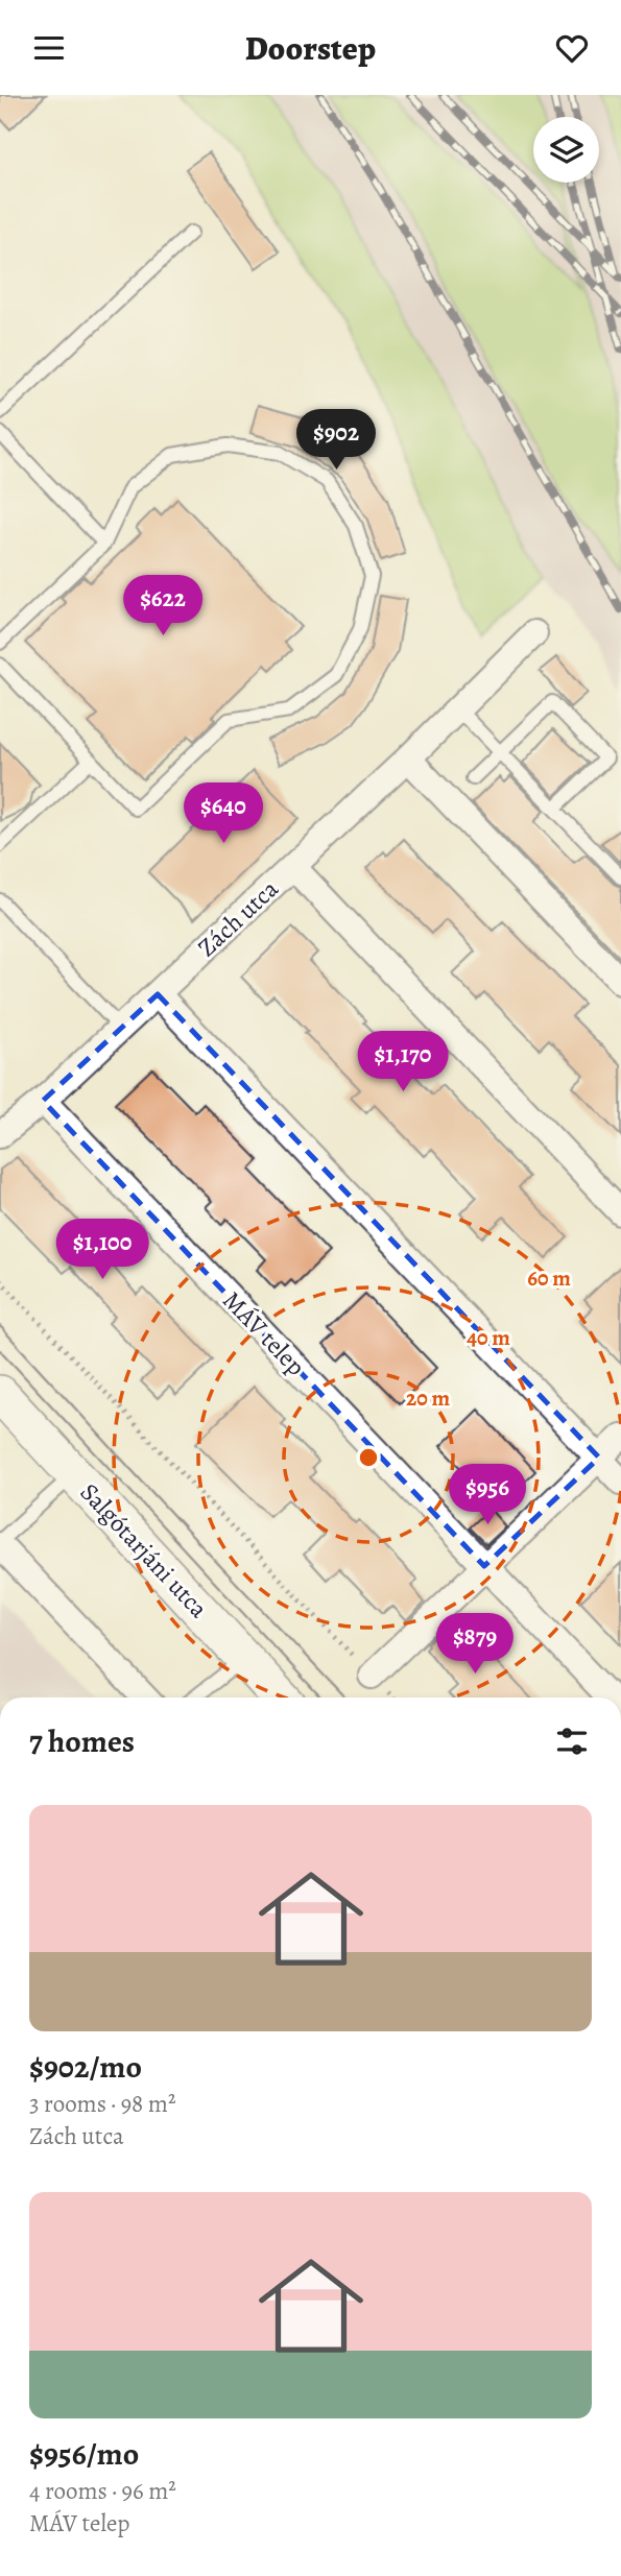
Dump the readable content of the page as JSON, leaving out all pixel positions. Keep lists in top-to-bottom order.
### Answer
{
  "streets": {
    "street": ["Zách utca", "MÁV telep", "Salgótarjáni utca"]
  },
  "crossings": [
    ["Zách utca", "MÁV telep"]
  ],
  "page": {
    "header": "Doorstep",
    "price": [
      "$902",
      "$622",
      "$640",
      "$1,170",
      "$1,100",
      "$956",
      "$879"
    ],
    "heading": "7 homes",
    "list": [
      {
        "name": "$902/mo",
        "note": "3 rooms · 98 m² · Zách utca"
      },
      {
        "name": "$956/mo",
        "note": "4 rooms · 96 m² · MÁV telep"
      }
    ]
  },
  "rings": ["60 m", "40 m", "20 m"]
}
